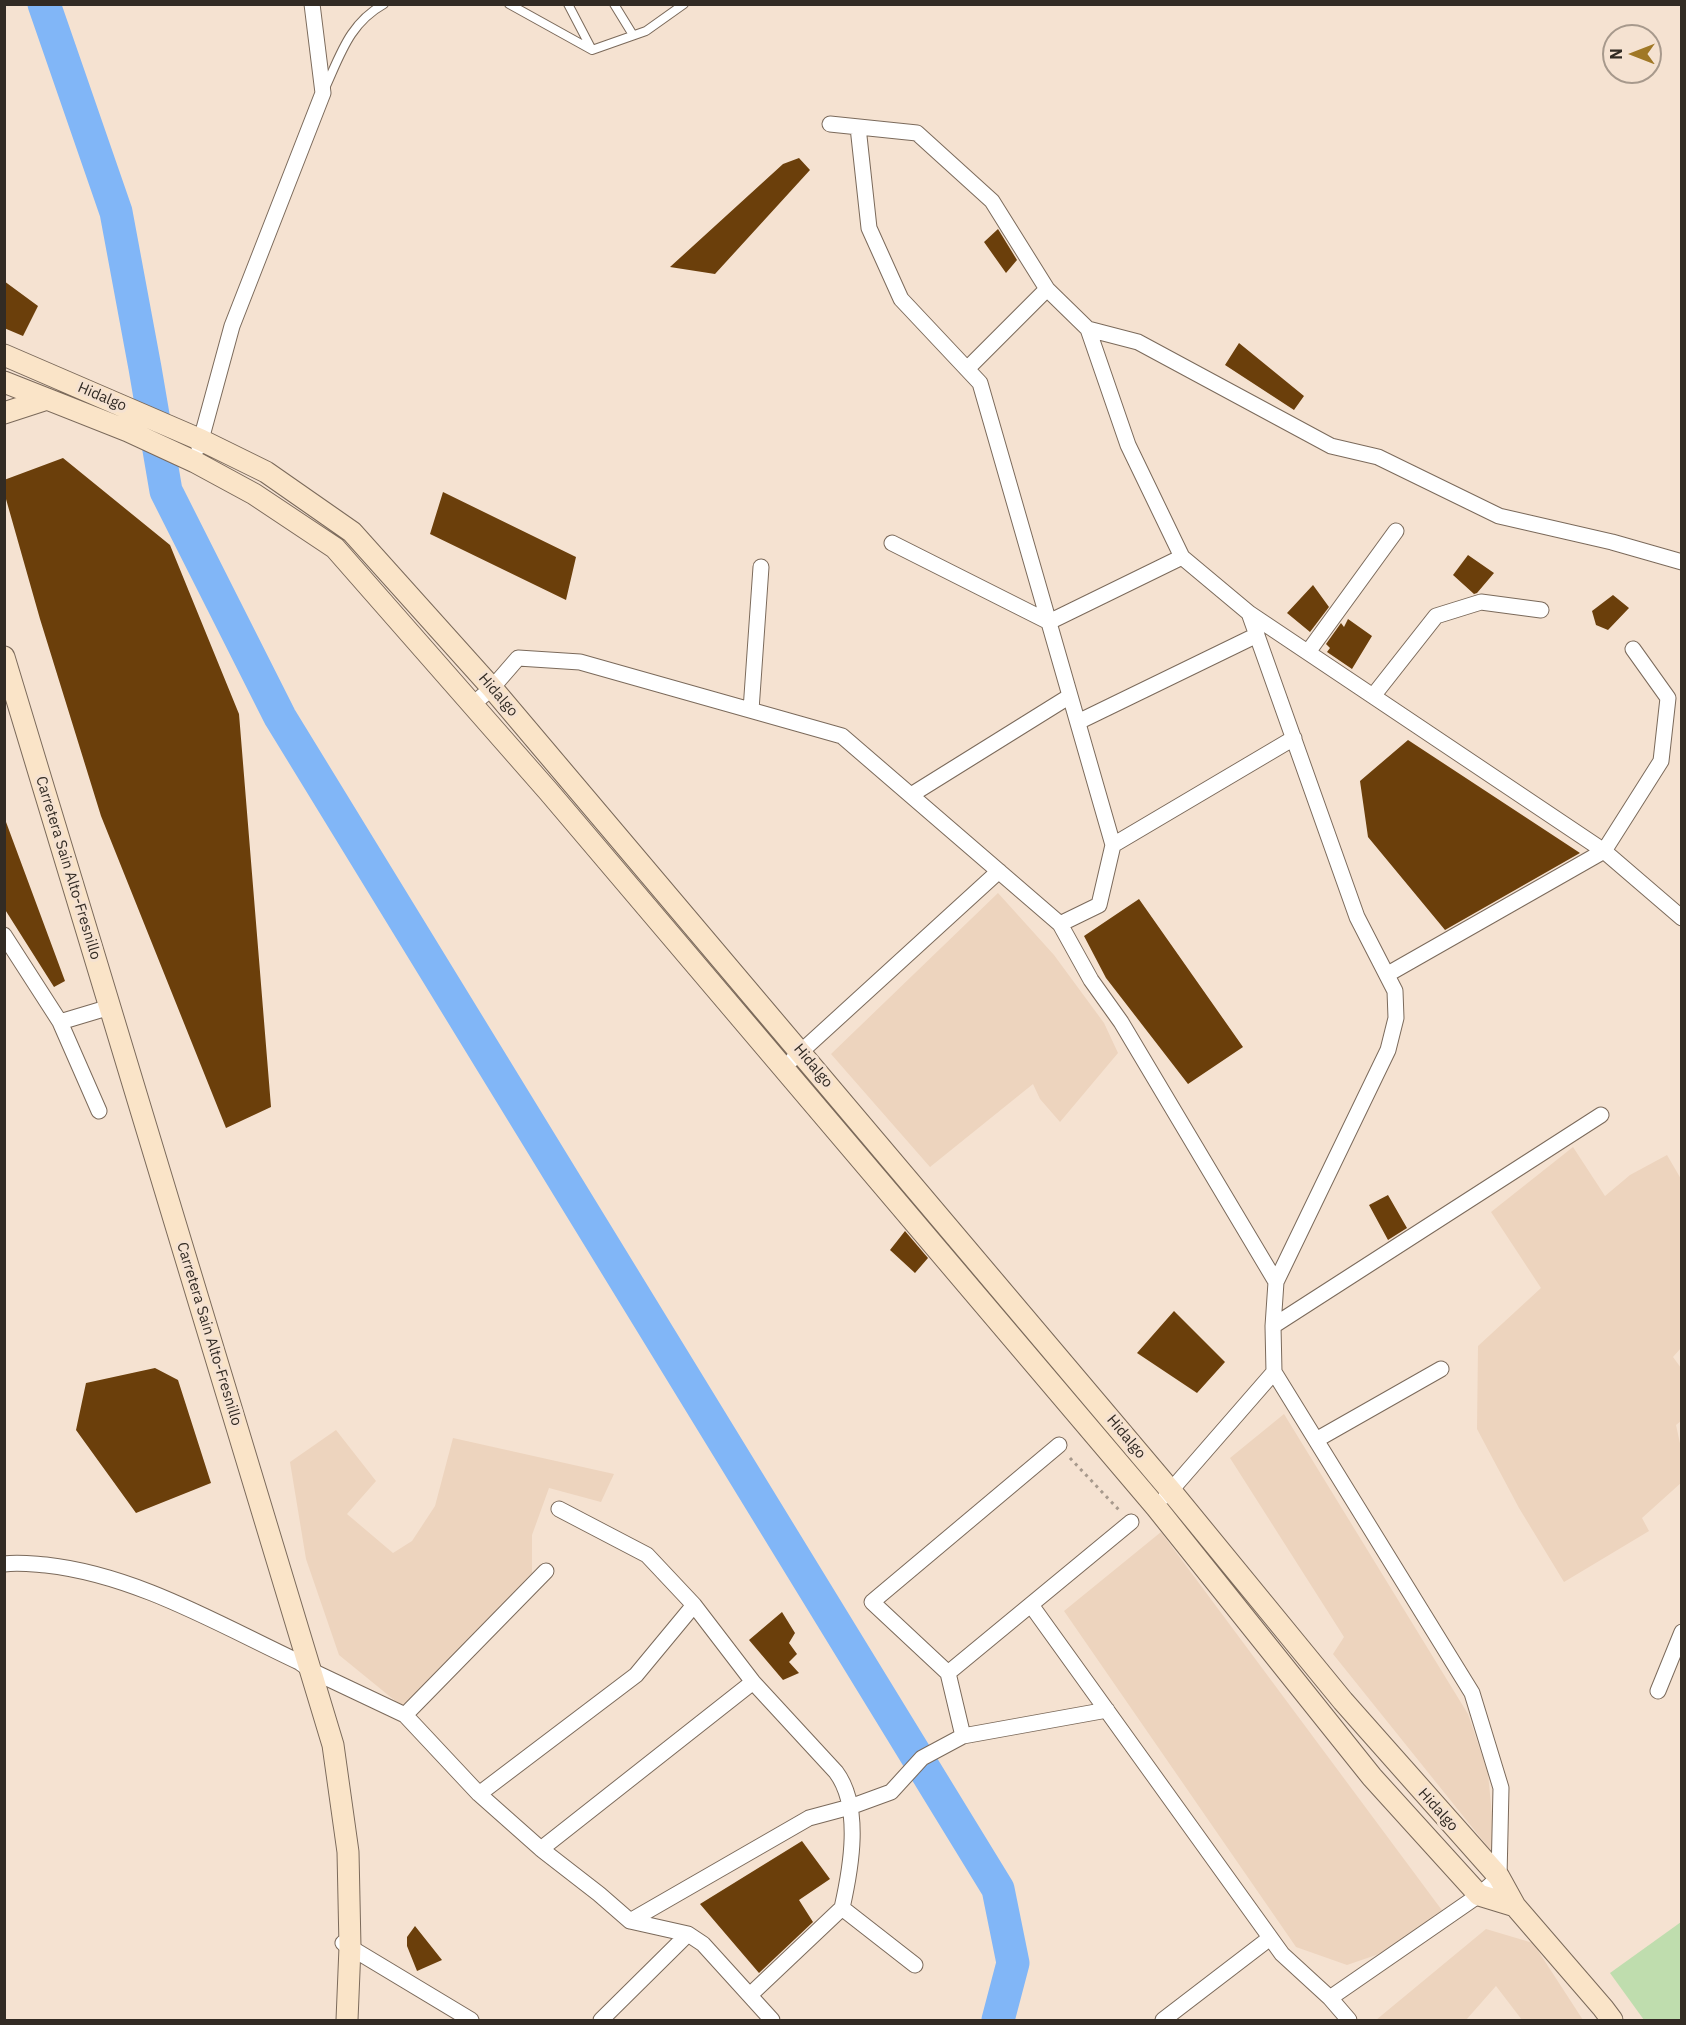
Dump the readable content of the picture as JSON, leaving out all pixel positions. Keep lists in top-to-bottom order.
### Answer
{
  "streets": {
    "main road": ["Hidalgo", "Carretera Sain Alto-Fresnillo"]
  },
  "north": "left"
}
